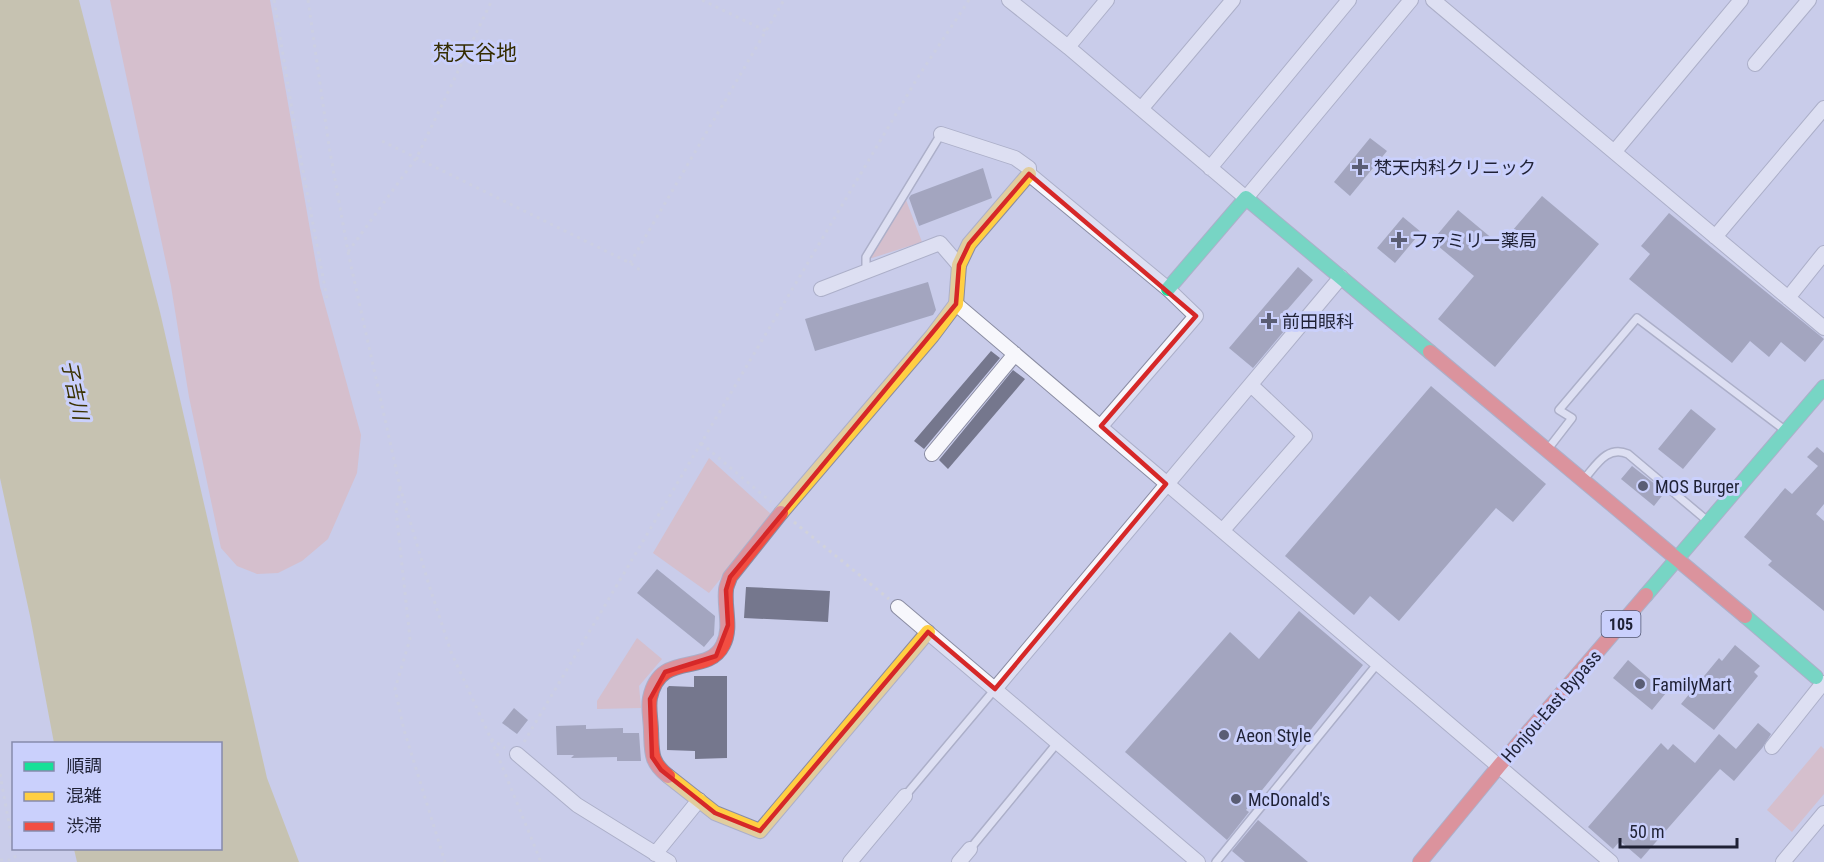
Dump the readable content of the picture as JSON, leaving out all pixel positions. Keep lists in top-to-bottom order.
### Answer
{
  "streets": {
    "main road": ["105", "Honjou-East Bypass"]
  },
  "districts": ["梵天谷地"],
  "water": ["子吉川"],
  "places": {
    "health": ["梵天内科クリニック", "ファミリー薬局", "前田眼科"],
    "other": [
      "MOS Burger",
      "FamilyMart",
      "Aeon Style",
      "McDonald's"
    ]
  },
  "legend": ["順調", "混雑", "渋滞"],
  "scale_bar": "50 m"
}
